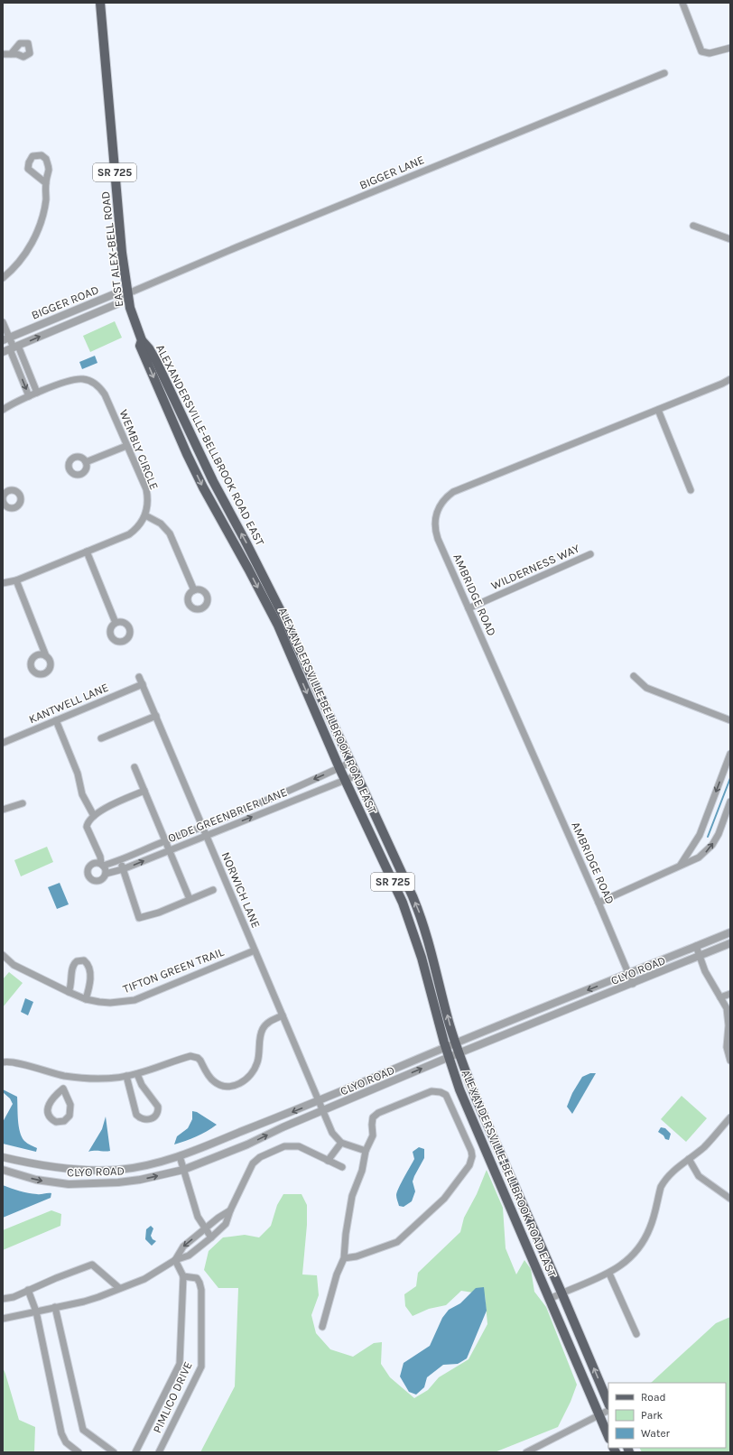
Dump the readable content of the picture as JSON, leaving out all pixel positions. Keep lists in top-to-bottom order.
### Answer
{
  "streets": {
    "main road": ["SR 725", "EAST ALEX-BELL ROAD", "ALEXANDERSVILLE-BELLBROOK ROAD EAST"],
    "street": [
      "BIGGER LANE",
      "BIGGER ROAD",
      "WEMBLY CIRCLE",
      "WILDERNESS WAY",
      "AMBRIDGE ROAD",
      "KANTWELL LANE",
      "OLDE GREENBRIER LANE",
      "NORWICH LANE",
      "TIFTON GREEN TRAIL",
      "CLYO ROAD",
      "PIMLICO DRIVE"
    ]
  },
  "crossings": [
    ["BIGGER LANE", "EAST ALEX-BELL ROAD"],
    ["BIGGER LANE", "BIGGER ROAD"],
    ["EAST ALEX-BELL ROAD", "BIGGER ROAD"],
    ["EAST ALEX-BELL ROAD", "ALEXANDERSVILLE-BELLBROOK ROAD EAST"],
    ["ALEXANDERSVILLE-BELLBROOK ROAD EAST", "OLDE GREENBRIER LANE"],
    ["ALEXANDERSVILLE-BELLBROOK ROAD EAST", "CLYO ROAD"],
    ["WILDERNESS WAY", "AMBRIDGE ROAD"],
    ["AMBRIDGE ROAD", "CLYO ROAD"],
    ["KANTWELL LANE", "NORWICH LANE"],
    ["OLDE GREENBRIER LANE", "NORWICH LANE"],
    ["NORWICH LANE", "TIFTON GREEN TRAIL"],
    ["NORWICH LANE", "CLYO ROAD"]
  ],
  "legend": ["Road", "Park", "Water"]
}
